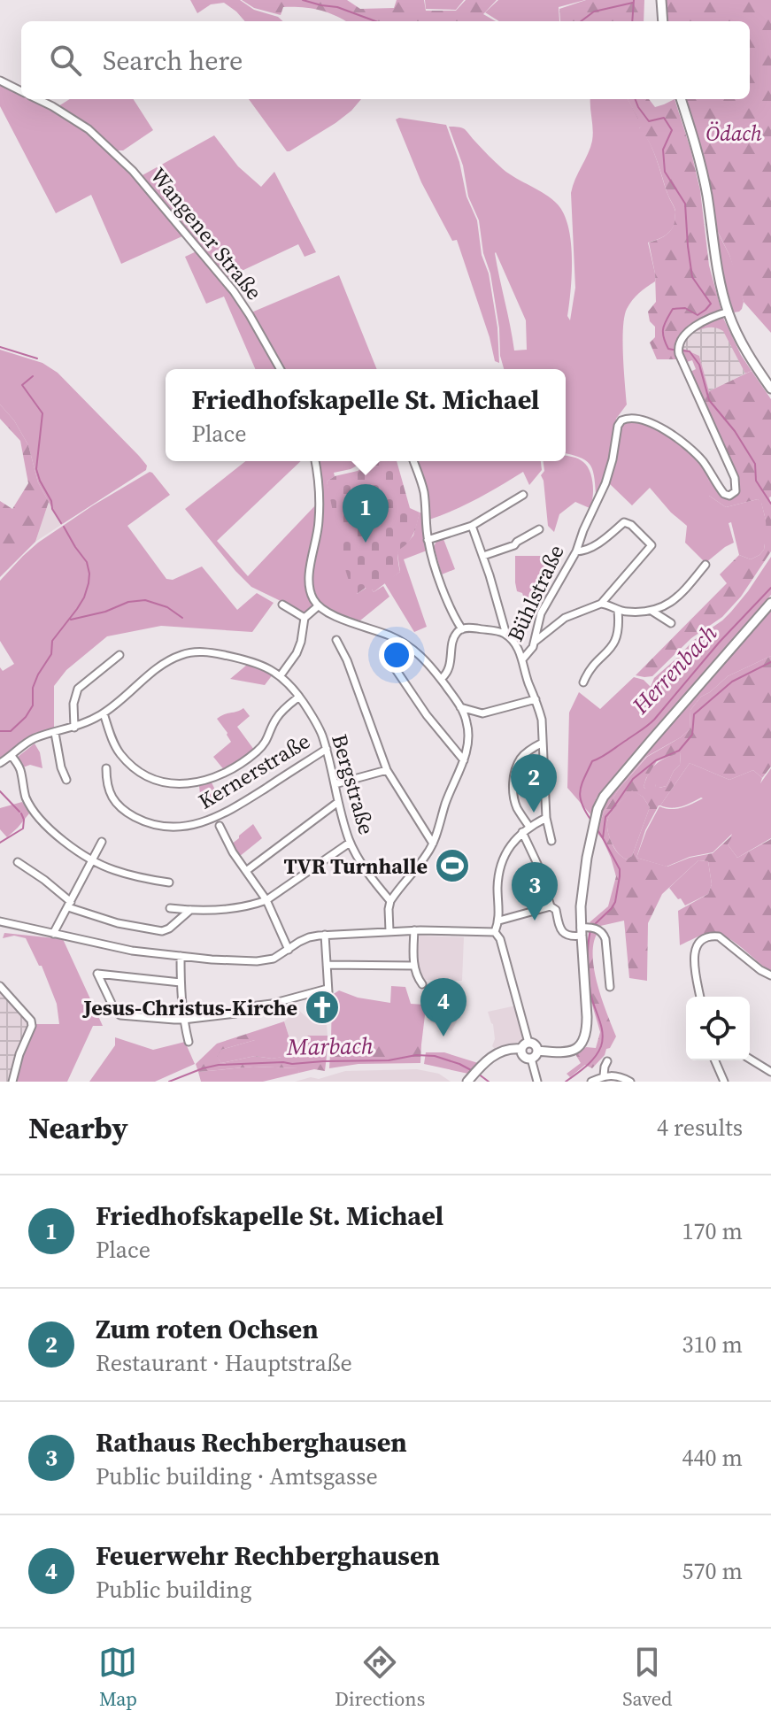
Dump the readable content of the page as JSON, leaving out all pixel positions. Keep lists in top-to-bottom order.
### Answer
{
  "streets": {
    "street": [
      "Wangener Straße",
      "Bühlstraße",
      "Kernerstraße",
      "Bergstraße"
    ]
  },
  "crossings": [
    ["Kernerstraße", "Bergstraße"]
  ],
  "water": ["Herrenbach", "Marbach"],
  "parks": ["Ödach"],
  "places": {
    "sports": ["TVR Turnhalle"],
    "church": ["Jesus-Christus-Kirche"]
  },
  "page": {
    "search": "Search here",
    "popup": ["Friedhofskapelle St. Michael", "Place"],
    "pins": [
      "1",
      "2",
      "3",
      "4"
    ],
    "heading": ["Nearby", "4 results"],
    "list": [
      {
        "mark": "1",
        "name": "Friedhofskapelle St. Michael",
        "note": "Place",
        "value": "170 m"
      },
      {
        "mark": "2",
        "name": "Zum roten Ochsen",
        "note": "Restaurant · Hauptstraße",
        "value": "310 m"
      },
      {
        "mark": "3",
        "name": "Rathaus Rechberghausen",
        "note": "Public building · Amtsgasse",
        "value": "440 m"
      },
      {
        "mark": "4",
        "name": "Feuerwehr Rechberghausen",
        "note": "Public building",
        "value": "570 m"
      }
    ],
    "nav": ["Map", "Directions", "Saved"]
  }
}
